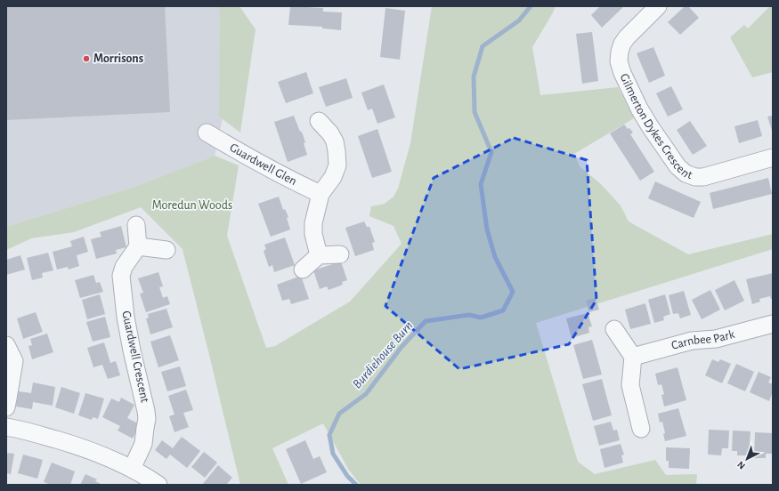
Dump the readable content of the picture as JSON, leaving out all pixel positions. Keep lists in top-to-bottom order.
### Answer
{
  "streets": {
    "street": [
      "Gilmerton Dykes Crescent",
      "Guardwell Glen",
      "Carnbee Park",
      "Guardwell Crescent"
    ]
  },
  "water": ["Burdiehouse Burn"],
  "parks": ["Moredun Woods"],
  "places": ["Morrisons"],
  "north": "bottom left"
}
